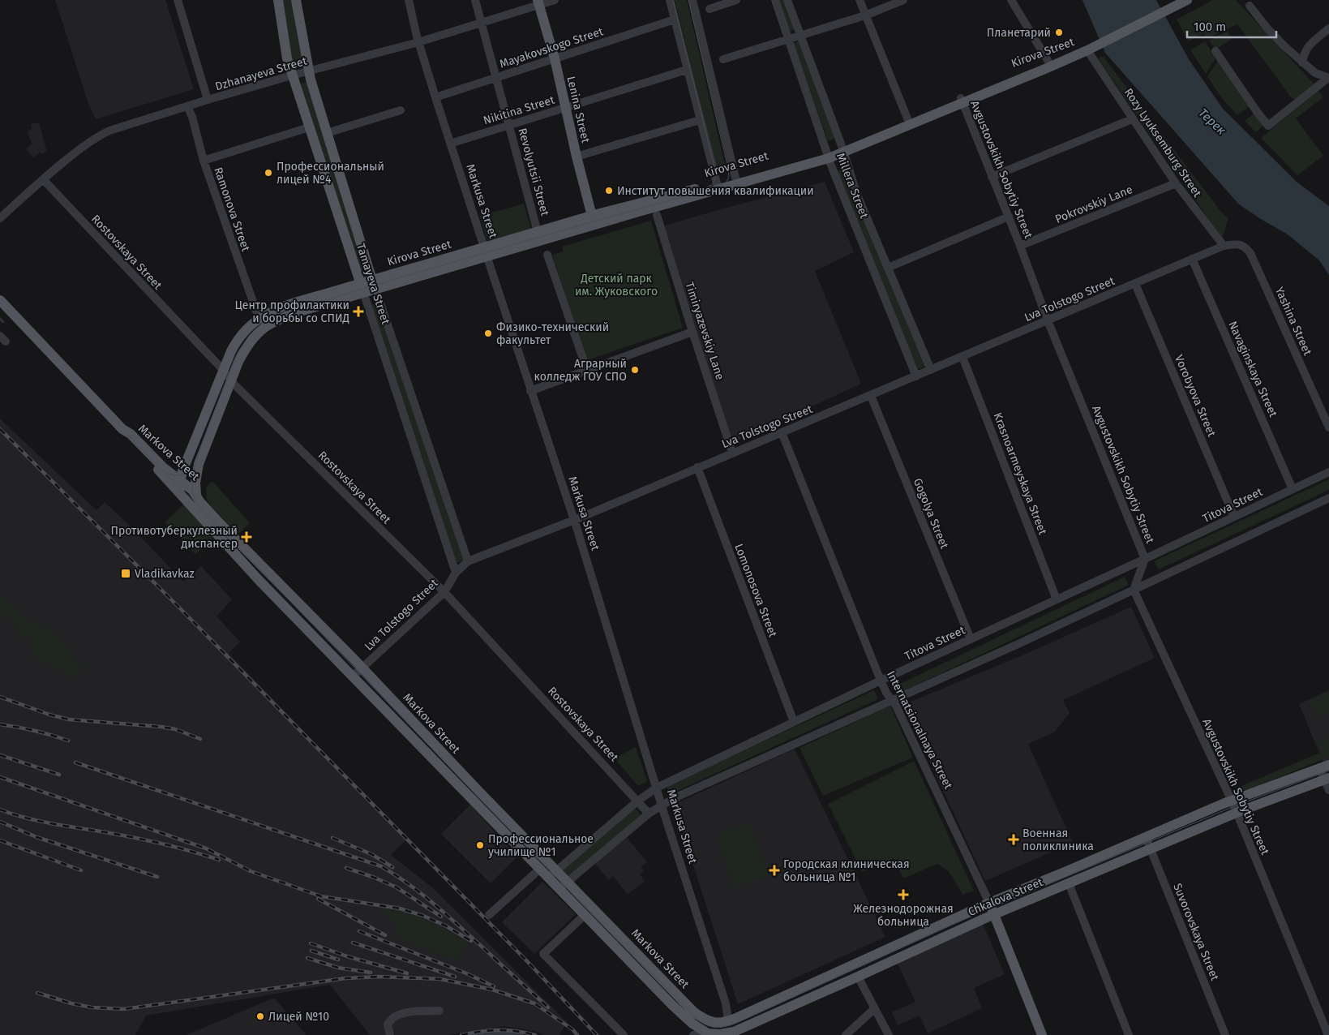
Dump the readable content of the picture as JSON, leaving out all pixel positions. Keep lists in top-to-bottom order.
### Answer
{
  "streets": {
    "main road": [
      "Kirova Street",
      "Lenina Street",
      "Markusa Street",
      "Tamayeva Street",
      "Markova Street",
      "Internatsionalnaya Street",
      "Chkalova Street"
    ],
    "street": [
      "Mayakovskogo Street",
      "Dzhanayeva Street",
      "Nikitina Street",
      "Rozy Lyuksemburg Street",
      "Avgustovskikh Sobytiy Street",
      "Revolyutsii Street",
      "Millera Street",
      "Pokrovskiy Lane",
      "Ramonova Street",
      "Rostovskaya Street",
      "Lva Tolstogo Street",
      "Yashina Street",
      "Timiryazevskiy Lane",
      "Navaginskaya Street",
      "Vorobyova Street",
      "Krasnoarmeyskaya Street",
      "Titova Street",
      "Gogolya Street",
      "Lomonosova Street",
      "Suvorovskaya Street"
    ]
  },
  "crossings": [
    ["Mayakovskogo Street", "Lenina Street"],
    ["Mayakovskogo Street", "Revolyutsii Street"],
    ["Mayakovskogo Street", "Markusa Street"],
    ["Kirova Street", "Lenina Street"],
    ["Kirova Street", "Rozy Lyuksemburg Street"],
    ["Kirova Street", "Avgustovskikh Sobytiy Street"],
    ["Kirova Street", "Revolyutsii Street"],
    ["Kirova Street", "Millera Street"],
    ["Kirova Street", "Markusa Street"],
    ["Kirova Street", "Ramonova Street"],
    ["Kirova Street", "Rostovskaya Street"],
    ["Kirova Street", "Tamayeva Street"],
    ["Kirova Street", "Markova Street"],
    ["Dzhanayeva Street", "Lenina Street"],
    ["Dzhanayeva Street", "Revolyutsii Street"],
    ["Dzhanayeva Street", "Markusa Street"],
    ["Dzhanayeva Street", "Ramonova Street"],
    ["Dzhanayeva Street", "Rostovskaya Street"],
    ["Dzhanayeva Street", "Tamayeva Street"],
    ["Lenina Street", "Nikitina Street"],
    ["Nikitina Street", "Revolyutsii Street"],
    ["Nikitina Street", "Markusa Street"],
    ["Rozy Lyuksemburg Street", "Pokrovskiy Lane"],
    ["Rozy Lyuksemburg Street", "Lva Tolstogo Street"],
    ["Rozy Lyuksemburg Street", "Yashina Street"],
    ["Avgustovskikh Sobytiy Street", "Pokrovskiy Lane"],
    ["Avgustovskikh Sobytiy Street", "Lva Tolstogo Street"],
    ["Avgustovskikh Sobytiy Street", "Titova Street"],
    ["Avgustovskikh Sobytiy Street", "Chkalova Street"],
    ["Millera Street", "Lva Tolstogo Street"],
    ["Markusa Street", "Lva Tolstogo Street"],
    ["Markusa Street", "Markova Street"],
    ["Markusa Street", "Titova Street"],
    ["Markusa Street", "Chkalova Street"],
    ["Rostovskaya Street", "Lva Tolstogo Street"],
    ["Rostovskaya Street", "Titova Street"],
    ["Tamayeva Street", "Lva Tolstogo Street"],
    ["Lva Tolstogo Street", "Yashina Street"],
    ["Lva Tolstogo Street", "Timiryazevskiy Lane"],
    ["Lva Tolstogo Street", "Navaginskaya Street"],
    ["Lva Tolstogo Street", "Vorobyova Street"],
    ["Lva Tolstogo Street", "Markova Street"],
    ["Lva Tolstogo Street", "Krasnoarmeyskaya Street"],
    ["Lva Tolstogo Street", "Gogolya Street"],
    ["Lva Tolstogo Street", "Lomonosova Street"],
    ["Lva Tolstogo Street", "Internatsionalnaya Street"],
    ["Navaginskaya Street", "Titova Street"],
    ["Vorobyova Street", "Titova Street"],
    ["Markova Street", "Titova Street"],
    ["Markova Street", "Chkalova Street"],
    ["Krasnoarmeyskaya Street", "Titova Street"],
    ["Titova Street", "Gogolya Street"],
    ["Titova Street", "Lomonosova Street"],
    ["Titova Street", "Internatsionalnaya Street"],
    ["Internatsionalnaya Street", "Chkalova Street"],
    ["Chkalova Street", "Suvorovskaya Street"]
  ],
  "water": ["Терек"],
  "parks": ["Детский парк им. Жуковского"],
  "places": {
    "other": [
      "Планетарий",
      "Профессиональный лицей №4",
      "Институт повышения квалификации",
      "Физико-технический факультет",
      "Аграрный колледж ГОУ СПО",
      "Профессиональное училище №1",
      "Лицей №10"
    ],
    "health": [
      "Центр профилактики и борьбы со СПИД",
      "Противотуберкулезный диспансер",
      "Военная поликлиника",
      "Городская клиническая больница №1",
      "Железнодорожная больница"
    ],
    "transit": ["Vladikavkaz"]
  },
  "scale_bar": "100 m"
}
